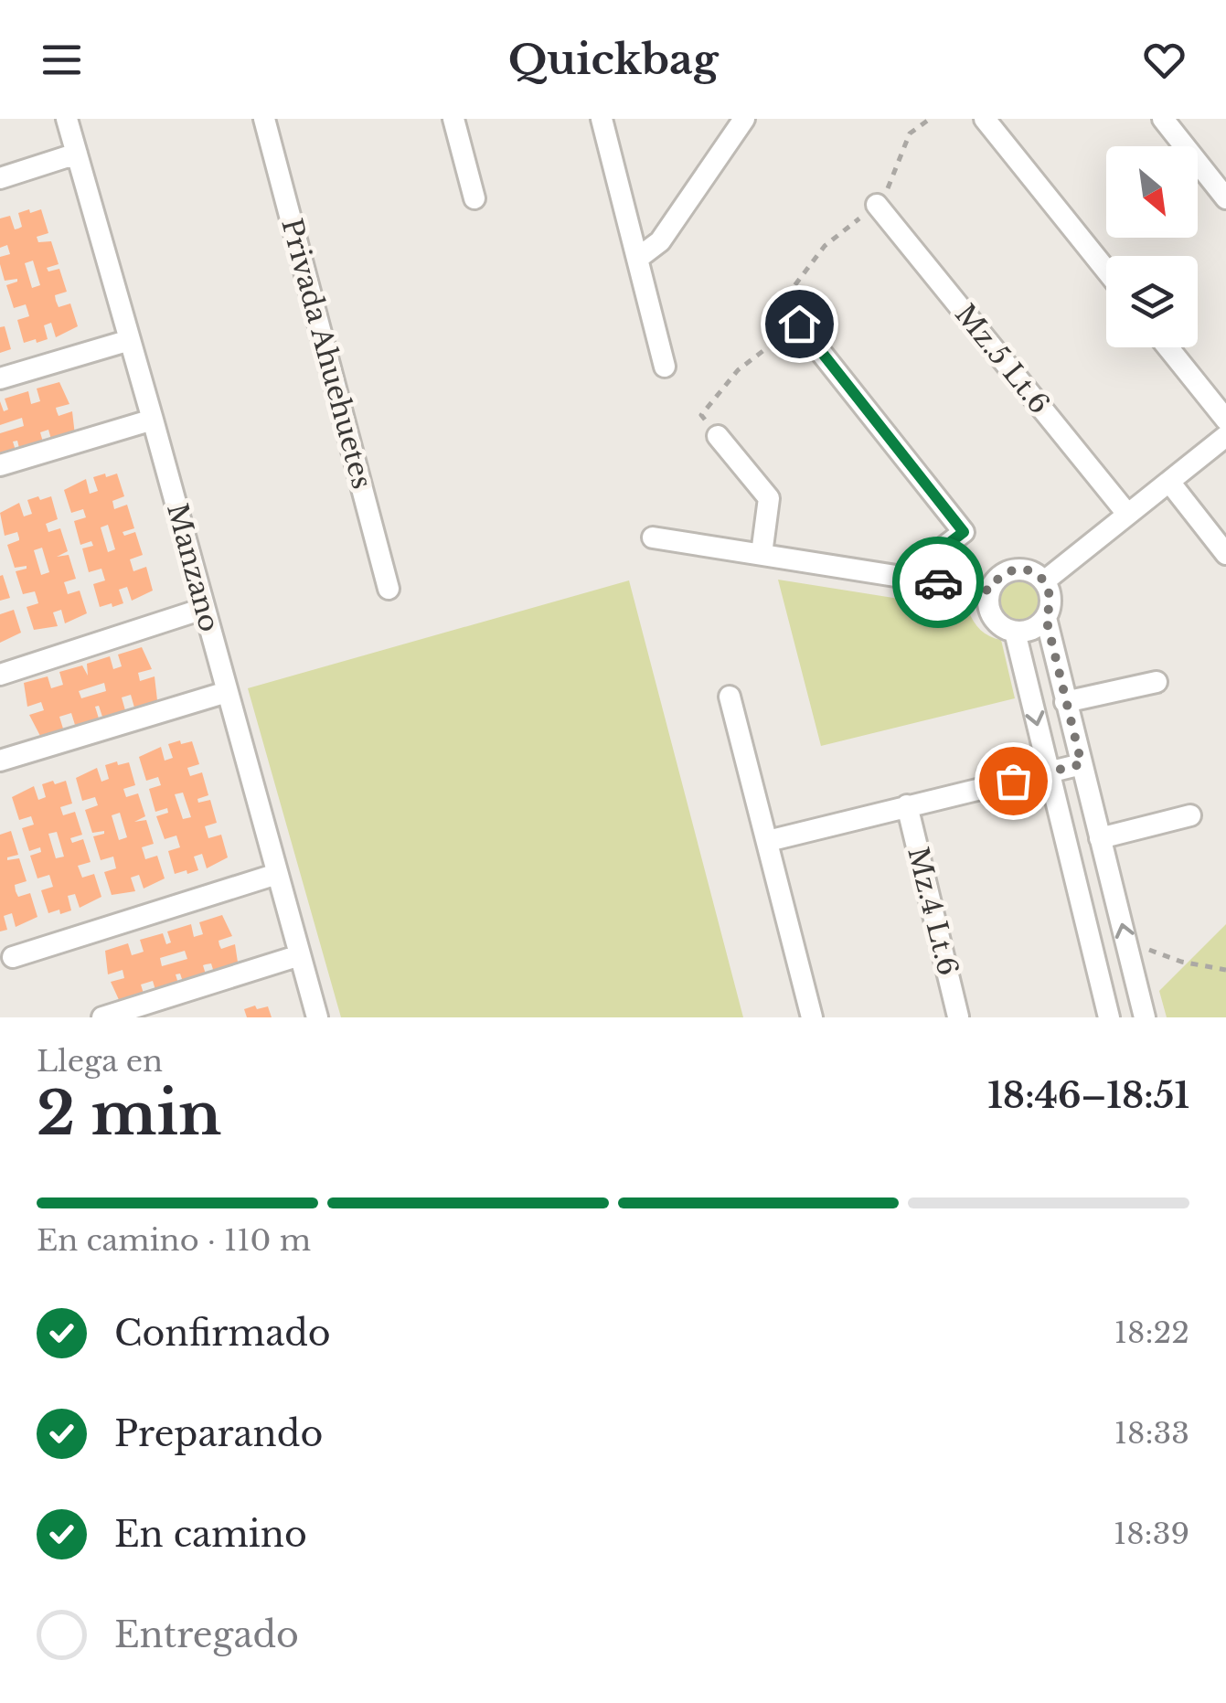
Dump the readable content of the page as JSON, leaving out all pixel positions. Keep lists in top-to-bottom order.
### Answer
{
  "streets": {
    "street": [
      "Privada Ahuehuetes",
      "Mz.5 Lt.6",
      "Manzano",
      "Mz.4 Lt.6"
    ]
  },
  "north": "bottom right",
  "page": {
    "header": "Quickbag",
    "heading": ["2 min", "Llega en", "18:46–18:51"],
    "bar": "En camino · 110 m",
    "list": [
      ["Confirmado", "18:22"],
      ["Preparando", "18:33"],
      ["En camino", "18:39"],
      "Entregado"
    ]
  }
}
